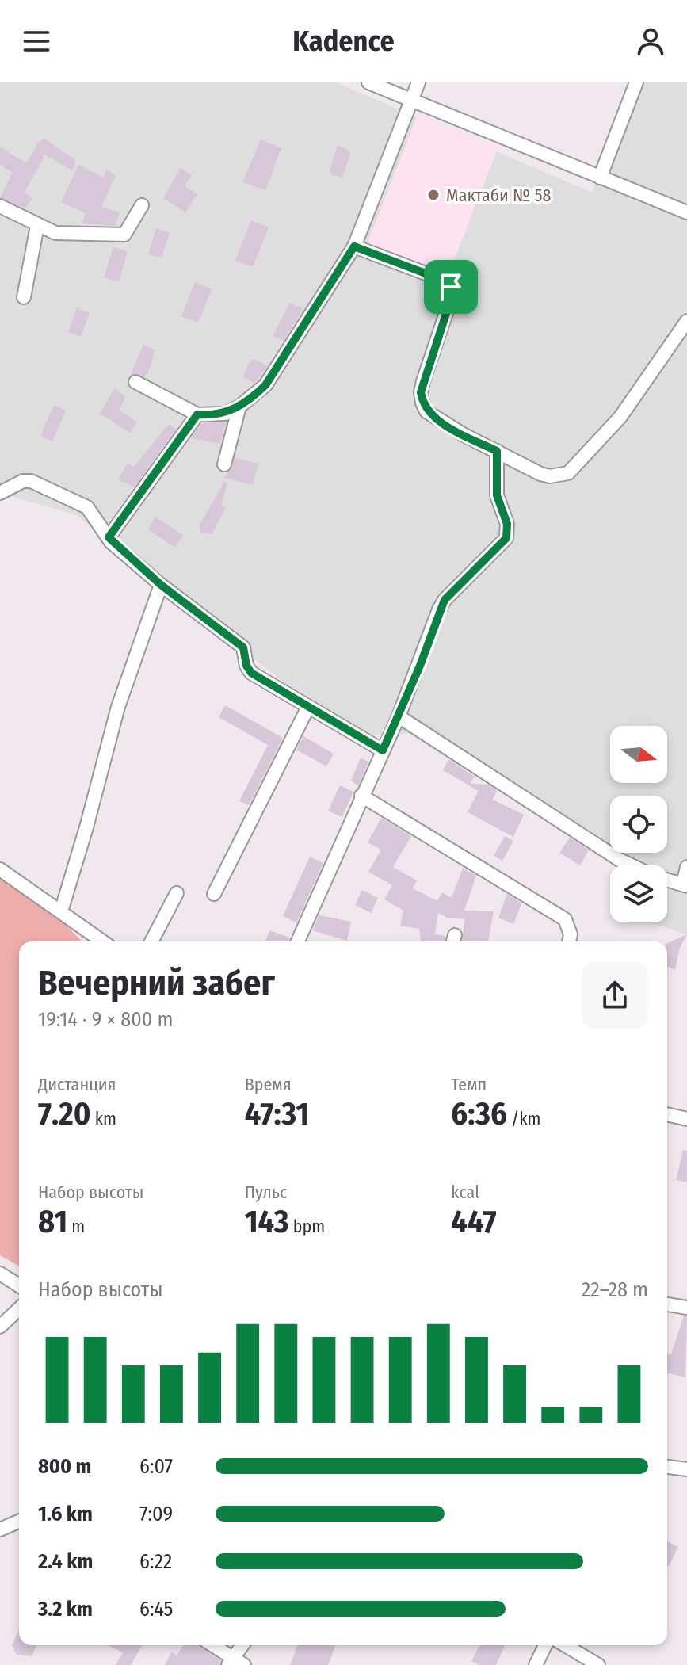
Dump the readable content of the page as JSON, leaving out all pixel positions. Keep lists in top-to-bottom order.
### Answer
{
  "places": ["Мактаби № 58"],
  "north": "right",
  "page": {
    "header": "Kadence",
    "heading": ["Вечерний забег", "19:14 · 9 × 800 m"],
    "stats": [
      ["Дистанция", "7.20 km"],
      ["Время", "47:31"],
      ["Темп", "6:36 /km"],
      ["Набор высоты", "81 m"],
      ["Пульс", "143 bpm"],
      ["kcal", "447"]
    ],
    "chart": ["Набор высоты", "22–28 m"],
    "list": [
      {
        "name": "800 m",
        "note": "6:07"
      },
      {
        "name": "1.6 km",
        "note": "7:09"
      },
      {
        "name": "2.4 km",
        "note": "6:22"
      },
      {
        "name": "3.2 km",
        "note": "6:45"
      }
    ]
  }
}
